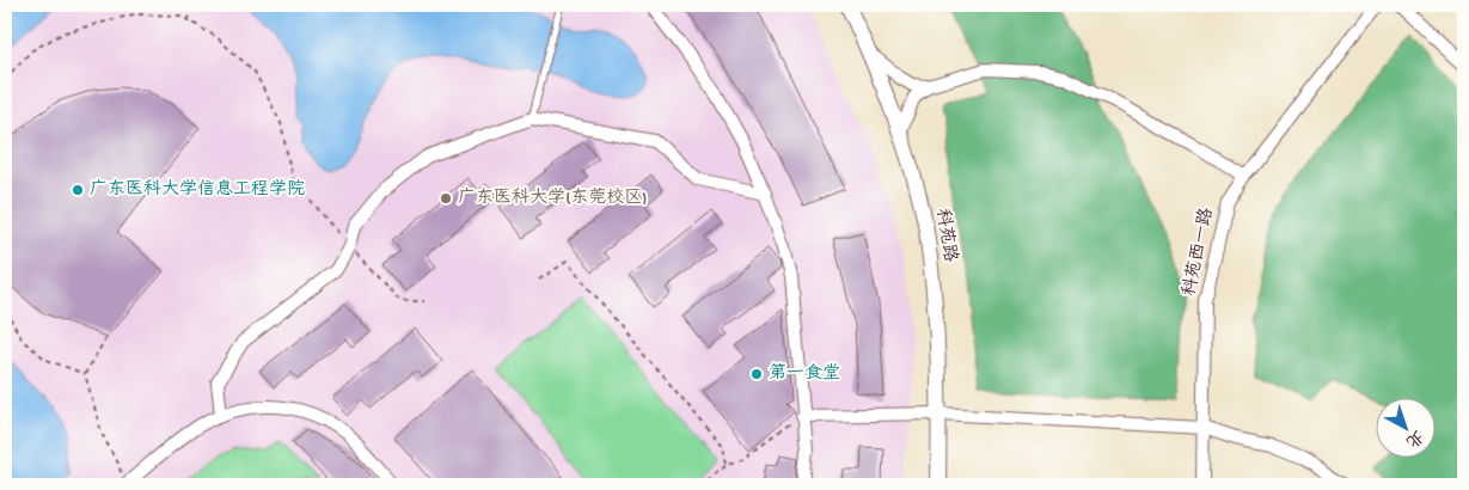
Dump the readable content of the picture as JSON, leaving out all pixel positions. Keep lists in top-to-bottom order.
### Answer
{
  "streets": {
    "street": ["科苑路", "科苑西一路"]
  },
  "places": ["广东医科大学信息工程学院", "广东医科大学(东莞校区)", "第一食堂"],
  "north": "bottom right"
}
